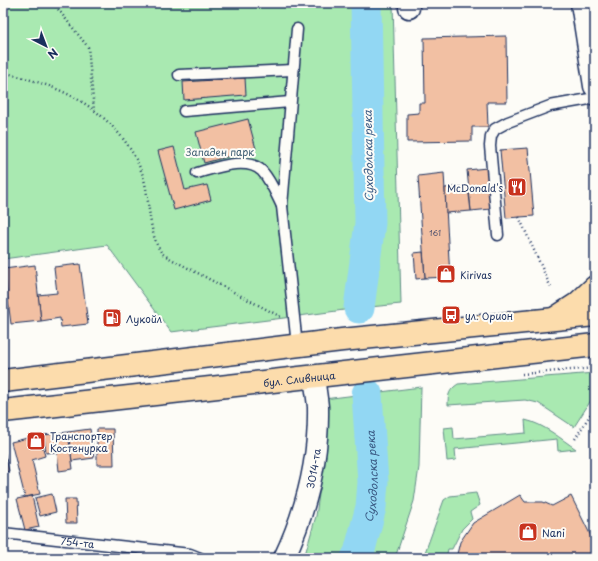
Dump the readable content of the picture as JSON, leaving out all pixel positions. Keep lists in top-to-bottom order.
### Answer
{
  "streets": {
    "main road": ["бул. Сливница"],
    "street": ["3014-та"],
    "lane": ["754-та"]
  },
  "crossings": [
    ["бул. Сливница", "3014-та"]
  ],
  "water": ["Суходолска река"],
  "parks": ["Западен парк"],
  "places": {
    "restaurant": ["McDonald's"],
    "shop": ["Kirivas", "Транспортер Костенурка", "Nani"],
    "bus stop": ["ул. Орион"],
    "fuel station": ["Лукойл"]
  },
  "house_numbers": ["161"],
  "north": "bottom right"
}
